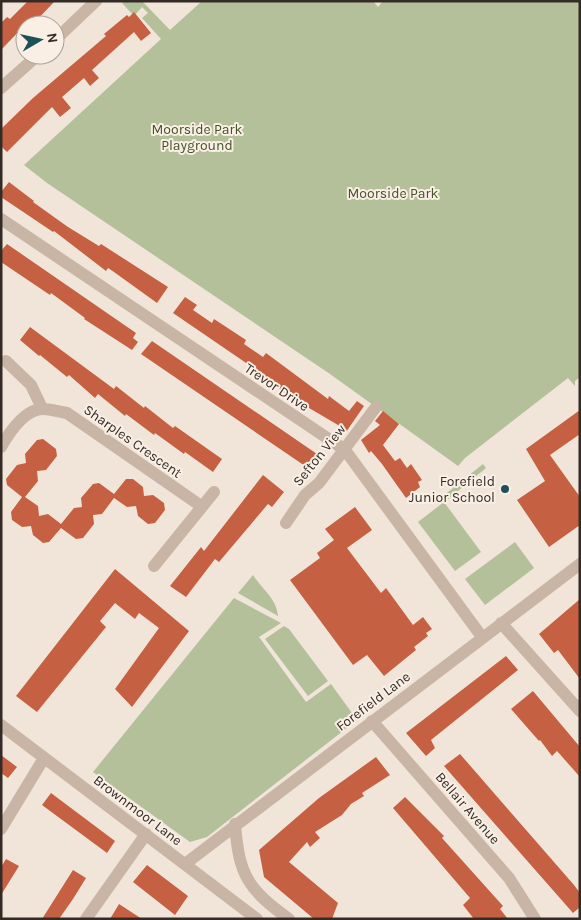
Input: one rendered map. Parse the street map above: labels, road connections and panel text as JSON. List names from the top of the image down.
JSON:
{
  "streets": {
    "street": [
      "Trevor Drive",
      "Sharples Crescent",
      "Sefton View",
      "Forefield Lane",
      "Bellair Avenue",
      "Brownmoor Lane"
    ]
  },
  "crossings": [
    ["Trevor Drive", "Sefton View"],
    ["Trevor Drive", "Forefield Lane"],
    ["Forefield Lane", "Bellair Avenue"],
    ["Forefield Lane", "Brownmoor Lane"]
  ],
  "parks": ["Moorside Park Playground", "Moorside Park"],
  "places": ["Forefield Junior School"],
  "north": "right"
}
